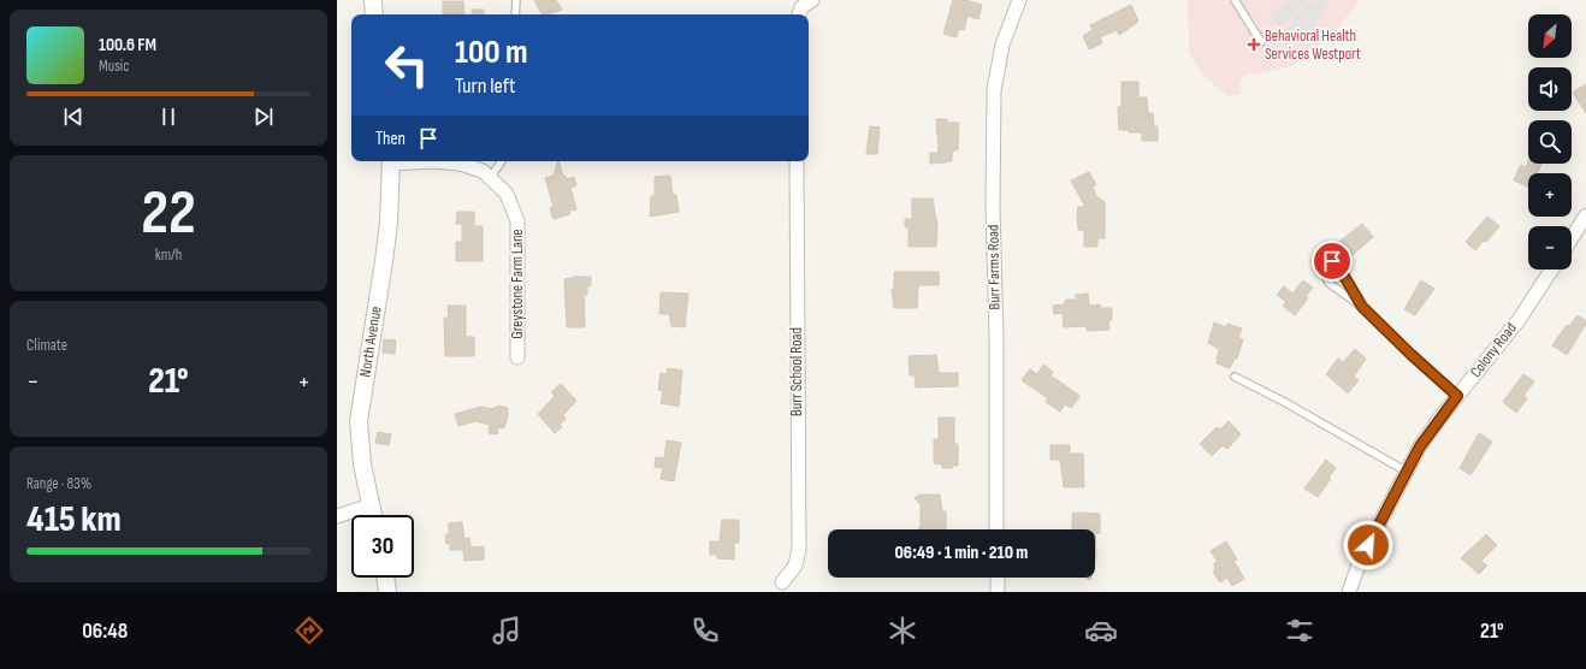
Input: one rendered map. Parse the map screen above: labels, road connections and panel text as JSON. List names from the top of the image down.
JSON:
{
  "streets": {
    "street": [
      "Burr Farms Road",
      "Greystone Farm Lane",
      "North Avenue",
      "Colony Road",
      "Burr School Road"
    ]
  },
  "places": {
    "health": ["Behavioral Health Services Westport"]
  },
  "north": "bottom left",
  "page": {
    "map_buttons": ["+", "−"],
    "turn": ["100 m", "Turn left"],
    "song": ["100.6 FM", "Music"],
    "then": "Then",
    "tile": [
      ["22", "km/h"],
      "Climate",
      ["Range · 83%", "415 km"]
    ],
    "heat": ["−", "21°", "+"],
    "limit": "30",
    "trip": "06:49 · 1 min · 210 m",
    "tabs": ["06:48", "21°"]
  }
}
